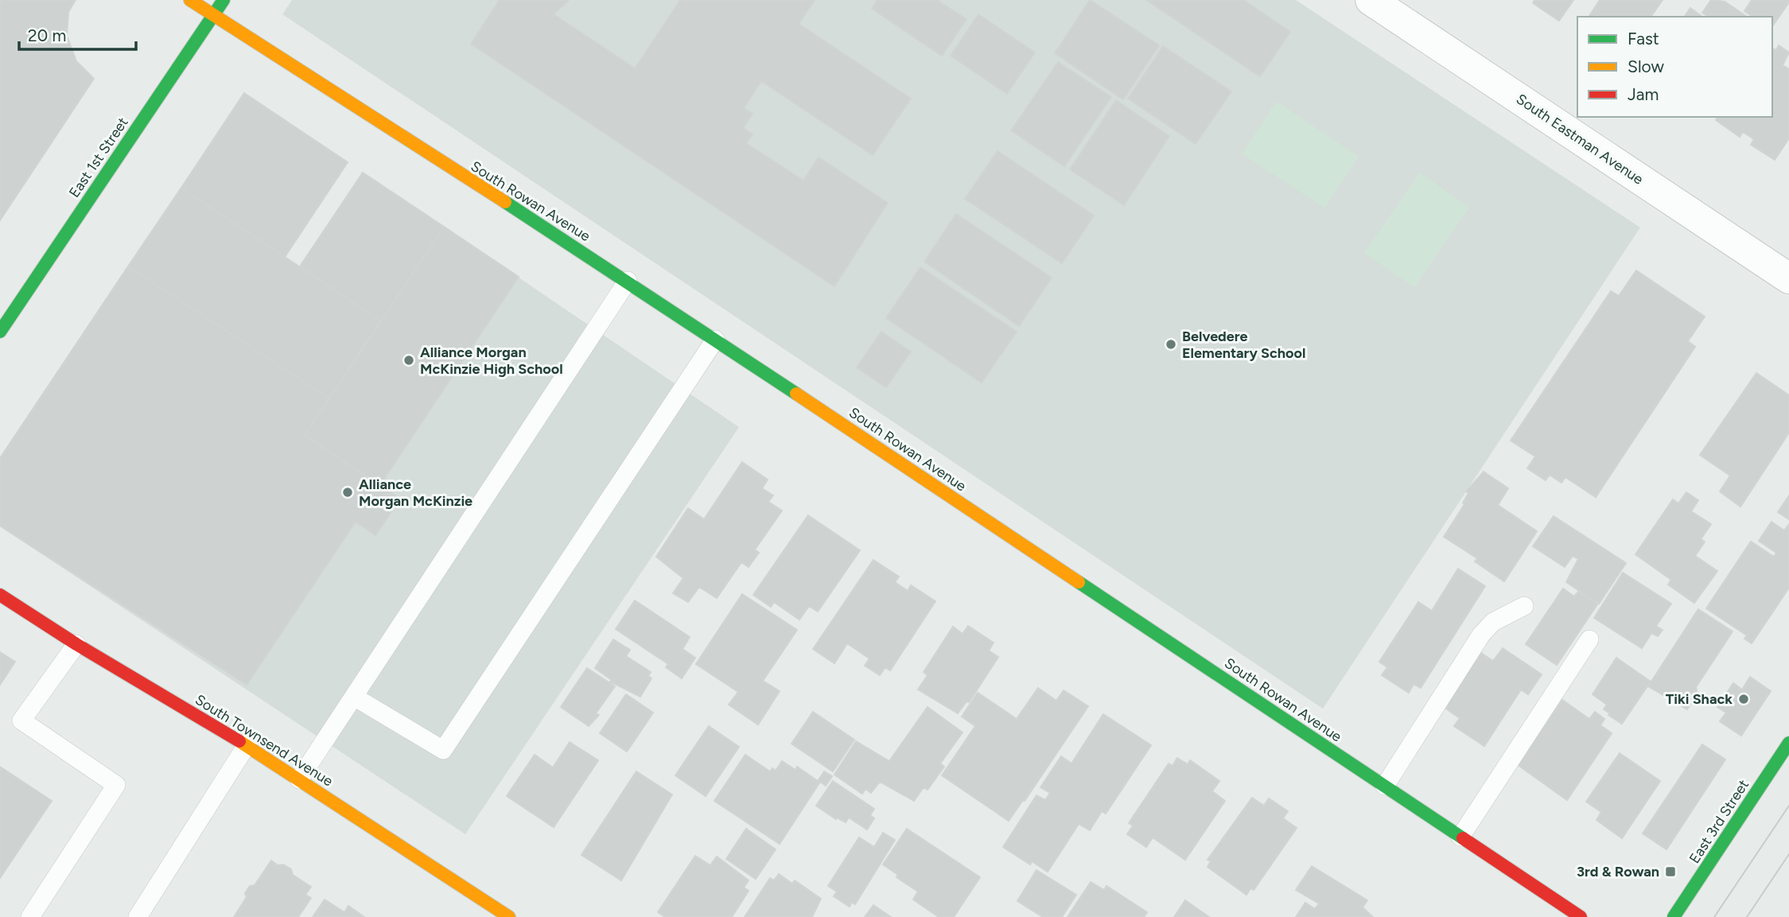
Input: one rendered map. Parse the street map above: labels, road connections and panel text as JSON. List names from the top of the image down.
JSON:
{
  "streets": {
    "street": [
      "South Eastman Avenue",
      "East 1st Street",
      "South Rowan Avenue",
      "South Townsend Avenue",
      "East 3rd Street"
    ]
  },
  "crossings": [
    ["East 1st Street", "South Rowan Avenue"]
  ],
  "places": {
    "other": [
      "Belvedere Elementary School",
      "Alliance Morgan McKinzie High School",
      "Alliance Morgan McKinzie",
      "Tiki Shack"
    ],
    "transit": ["3rd & Rowan"]
  },
  "legend": ["Fast", "Slow", "Jam"],
  "scale_bar": "20 m"
}
